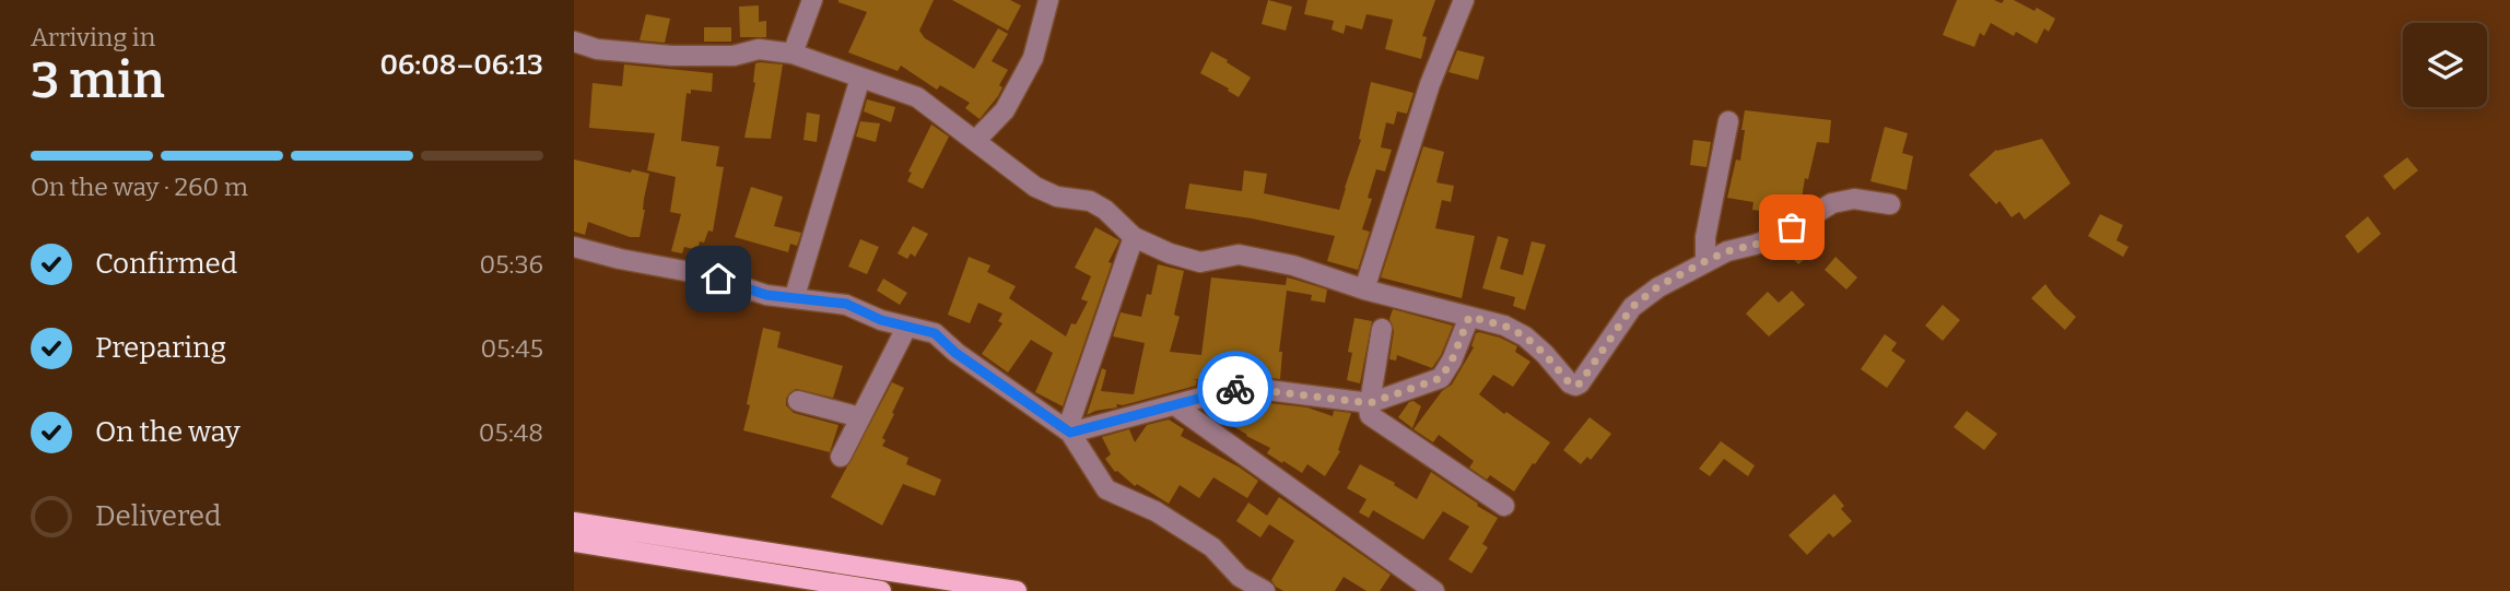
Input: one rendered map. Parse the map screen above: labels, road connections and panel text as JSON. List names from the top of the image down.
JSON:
{
  "page": {
    "heading": ["3 min", "Arriving in", "06:08–06:13"],
    "bar": "On the way · 260 m",
    "list": [
      ["Confirmed", "05:36"],
      ["Preparing", "05:45"],
      ["On the way", "05:48"],
      "Delivered"
    ]
  }
}
